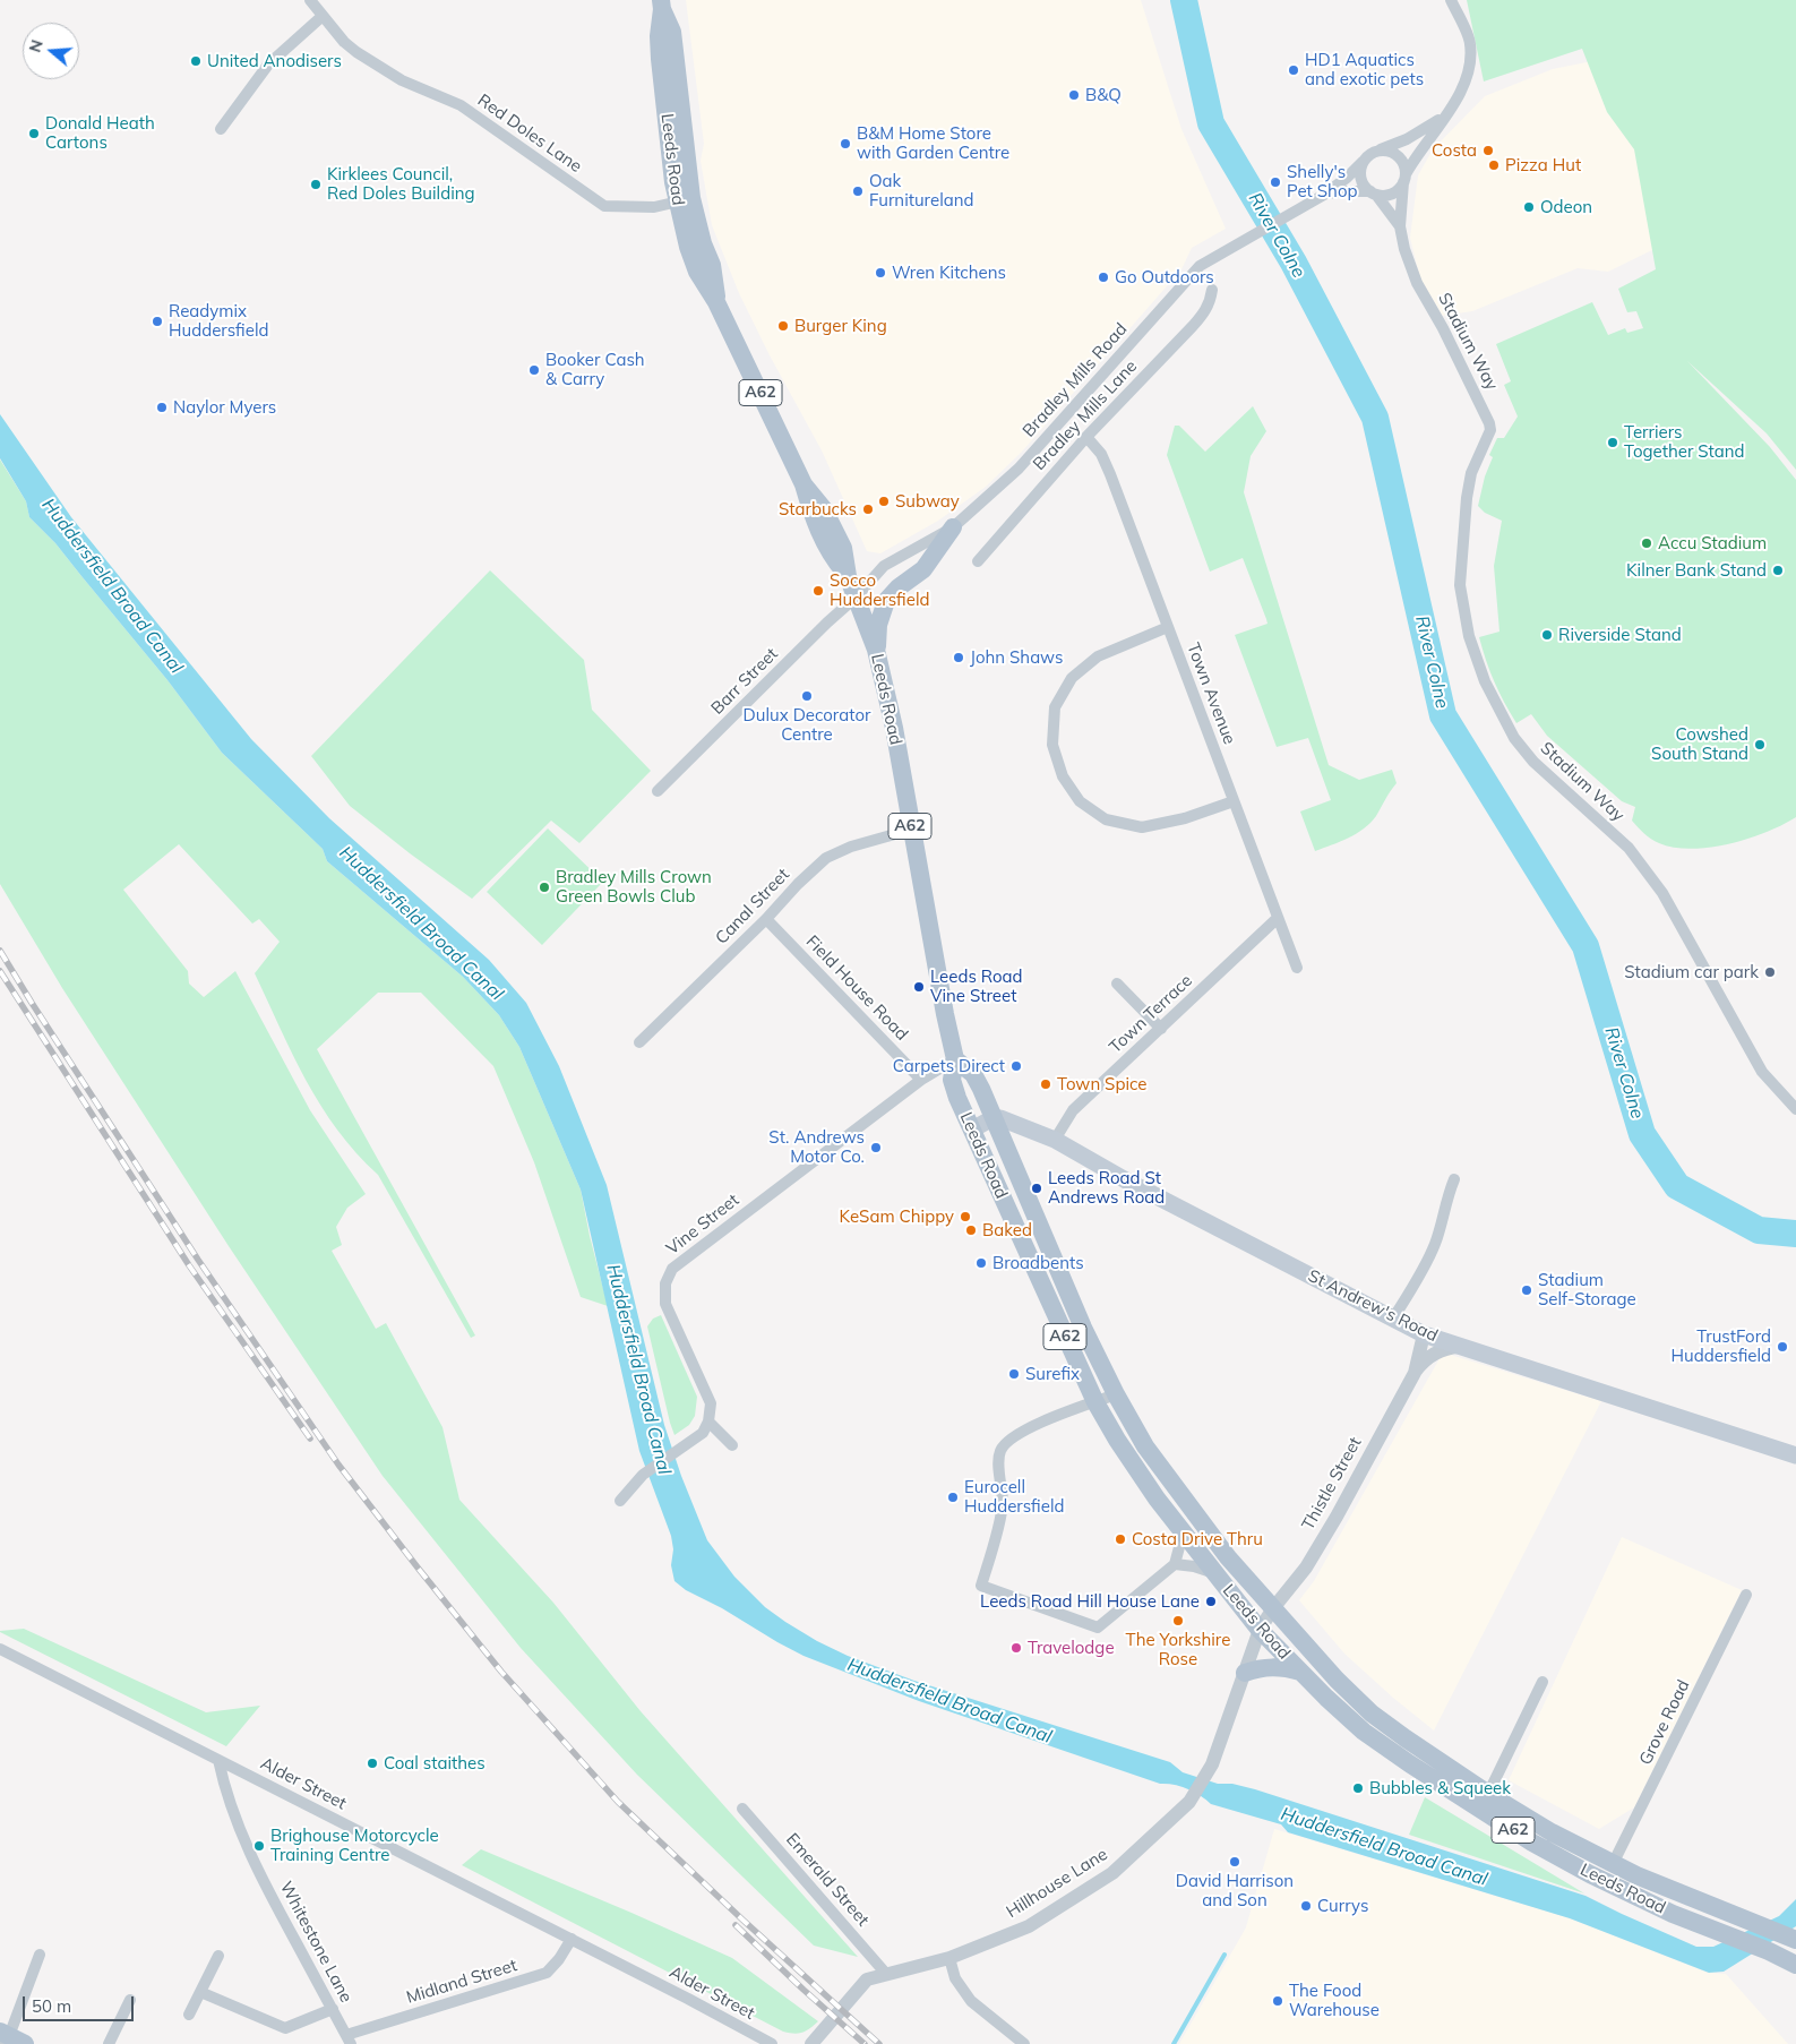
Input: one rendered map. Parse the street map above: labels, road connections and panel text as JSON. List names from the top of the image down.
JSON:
{
  "streets": {
    "main road": ["Leeds Road", "A62", "St Andrew's Road"],
    "street": [
      "Red Doles Lane",
      "Stadium Way",
      "Bradley Mills Road",
      "Bradley Mills Lane",
      "Barr Street",
      "Town Avenue",
      "Canal Street",
      "Field House Road",
      "Town Terrace",
      "Vine Street",
      "Thistle Street",
      "Grove Road",
      "Alder Street",
      "Emerald Street",
      "Hillhouse Lane",
      "Whitestone Lane",
      "Midland Street"
    ]
  },
  "crossings": [
    ["Red Doles Lane", "Leeds Road"],
    ["Leeds Road", "Bradley Mills Road"],
    ["Leeds Road", "Barr Street"],
    ["Leeds Road", "Canal Street"],
    ["Leeds Road", "Vine Street"],
    ["Leeds Road", "St Andrew's Road"],
    ["Leeds Road", "Thistle Street"],
    ["Leeds Road", "Grove Road"],
    ["Leeds Road", "Hillhouse Lane"],
    ["Stadium Way", "Bradley Mills Road"],
    ["Bradley Mills Road", "Barr Street"],
    ["Bradley Mills Lane", "Town Avenue"],
    ["Town Avenue", "Town Terrace"],
    ["Canal Street", "Field House Road"],
    ["Field House Road", "Vine Street"],
    ["Town Terrace", "St Andrew's Road"],
    ["St Andrew's Road", "Thistle Street"],
    ["Thistle Street", "Hillhouse Lane"],
    ["Alder Street", "Whitestone Lane"],
    ["Alder Street", "Midland Street"],
    ["Emerald Street", "Hillhouse Lane"],
    ["Whitestone Lane", "Midland Street"]
  ],
  "water": ["River Colne", "Huddersfield Broad Canal"],
  "places": [
    "United Anodisers",
    "HD1 Aquatics and exotic pets",
    "B&Q",
    "Donald Heath Cartons",
    "B&M Home Store with Garden Centre",
    "Costa",
    "Pizza Hut",
    "Shelly's Pet Shop",
    "Kirklees Council, Red Doles Building",
    "Oak Furnitureland",
    "Odeon",
    "Wren Kitchens",
    "Go Outdoors",
    "Readymix Huddersfield",
    "Burger King",
    "Booker Cash & Carry",
    "Naylor Myers",
    "Terriers Together Stand",
    "Subway",
    "Starbucks",
    "Accu Stadium",
    "Kilner Bank Stand",
    "Socco Huddersfield",
    "Riverside Stand",
    "John Shaws",
    "Dulux Decorator Centre",
    "Cowshed South Stand",
    "Bradley Mills Crown Green Bowls Club",
    "Stadium car park",
    "Leeds Road Vine Street",
    "Carpets Direct",
    "Town Spice",
    "St. Andrews Motor Co.",
    "Leeds Road St Andrews Road",
    "KeSam Chippy",
    "Baked",
    "Broadbents",
    "Stadium Self-Storage",
    "TrustFord Huddersfield",
    "Surefix",
    "Eurocell Huddersfield",
    "Costa Drive Thru",
    "Leeds Road Hill House Lane",
    "The Yorkshire Rose",
    "Travelodge",
    "Coal staithes",
    "Bubbles & Squeek",
    "Brighouse Motorcycle Training Centre",
    "David Harrison and Son",
    "Currys",
    "The Food Warehouse"
  ],
  "scale_bar": "50 m",
  "north": "left"
}
